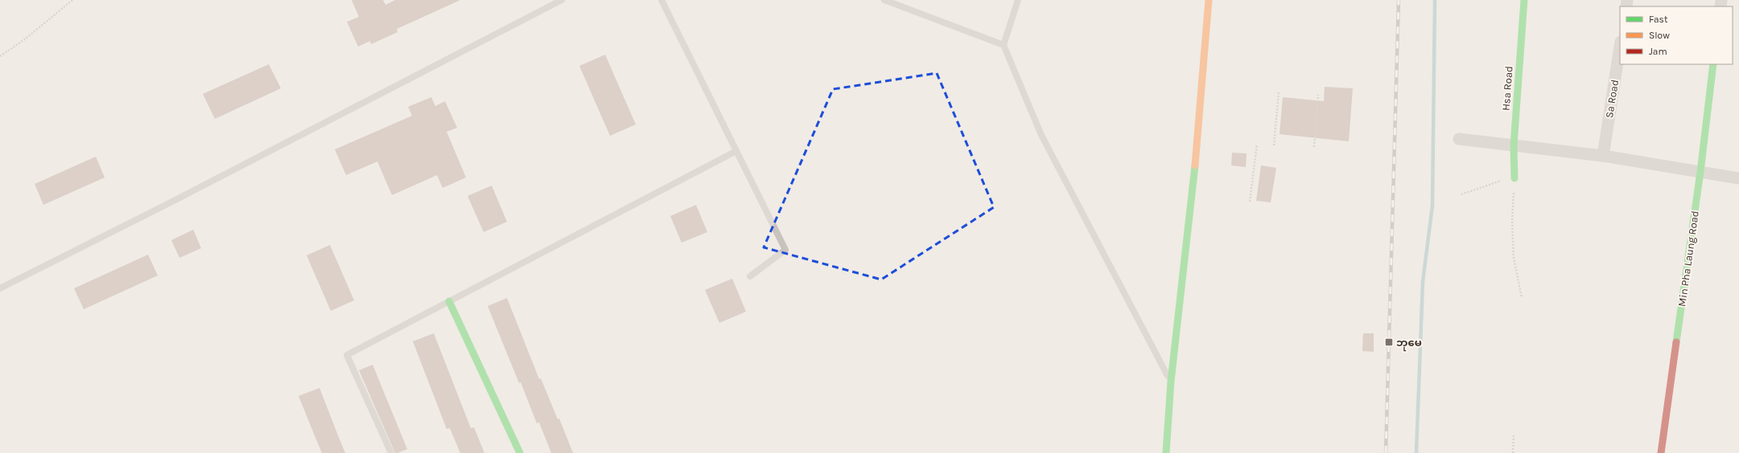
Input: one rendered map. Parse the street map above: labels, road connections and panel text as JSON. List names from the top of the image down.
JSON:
{
  "streets": {
    "street": ["Hsa Road", "Sa Road", "Min Pha Laung Road"]
  },
  "places": {
    "transit": ["ဘုမေ"]
  },
  "legend": ["Fast", "Slow", "Jam"]
}
